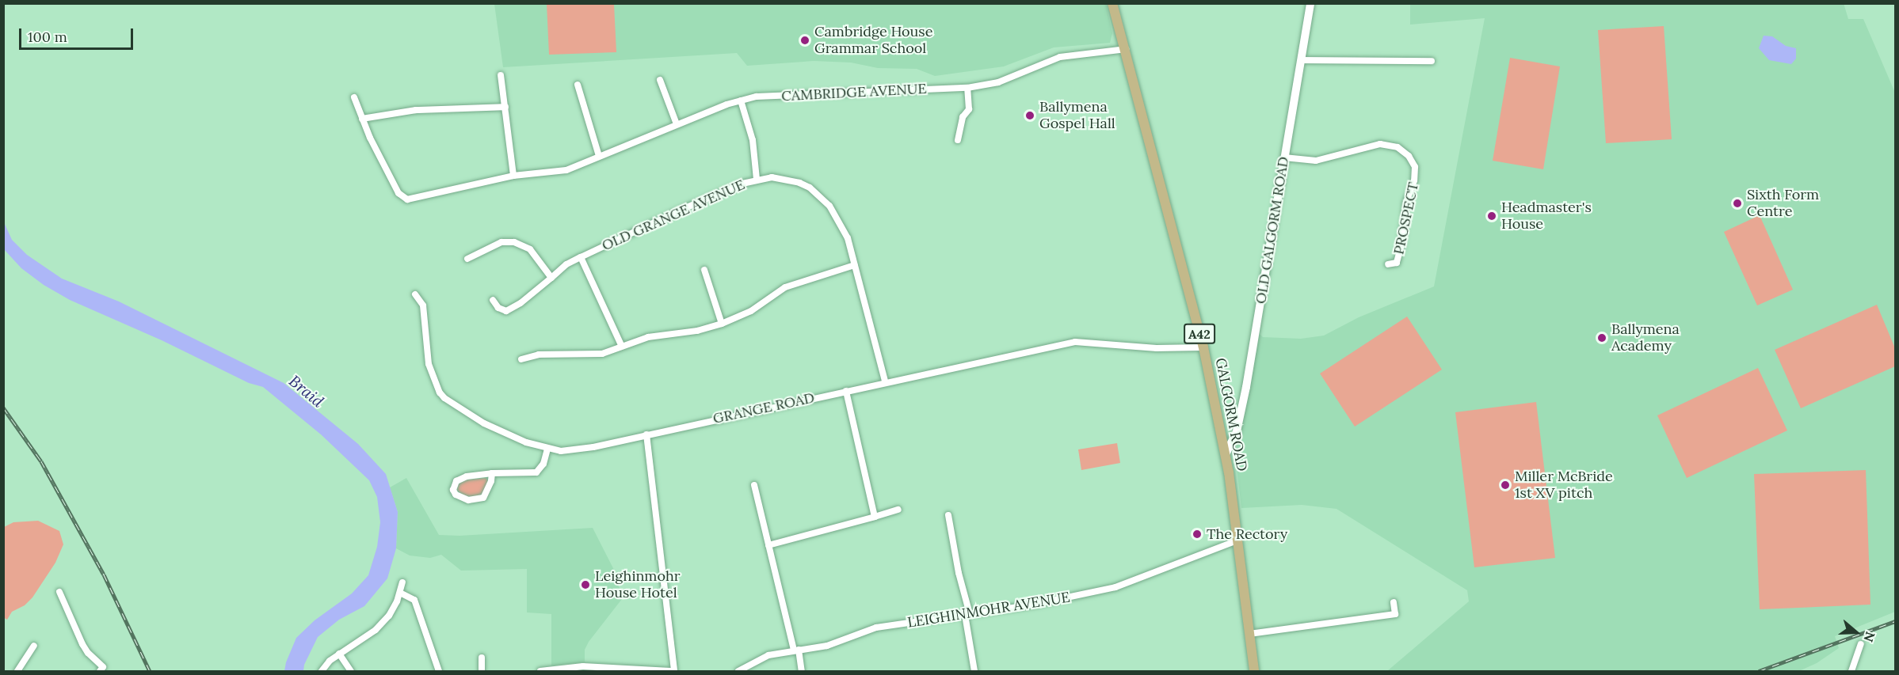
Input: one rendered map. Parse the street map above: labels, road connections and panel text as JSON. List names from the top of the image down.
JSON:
{
  "streets": {
    "main road": ["A42", "GALGORM ROAD"],
    "street": [
      "CAMBRIDGE AVENUE",
      "OLD GRANGE AVENUE",
      "PROSPECT",
      "OLD GALGORM ROAD",
      "GRANGE ROAD",
      "LEIGHINMOHR AVENUE"
    ]
  },
  "crossings": [
    ["CAMBRIDGE AVENUE", "GALGORM ROAD"],
    ["OLD GRANGE AVENUE", "GRANGE ROAD"],
    ["PROSPECT", "OLD GALGORM ROAD"],
    ["OLD GALGORM ROAD", "GALGORM ROAD"],
    ["GRANGE ROAD", "GALGORM ROAD"],
    ["GALGORM ROAD", "LEIGHINMOHR AVENUE"]
  ],
  "water": ["Braid"],
  "places": [
    "Cambridge House Grammar School",
    "Ballymena Gospel Hall",
    "Sixth Form Centre",
    "Headmaster's House",
    "Ballymena Academy",
    "Miller McBride 1st XV pitch",
    "The Rectory",
    "Leighinmohr House Hotel"
  ],
  "scale_bar": "100 m",
  "north": "right"
}
